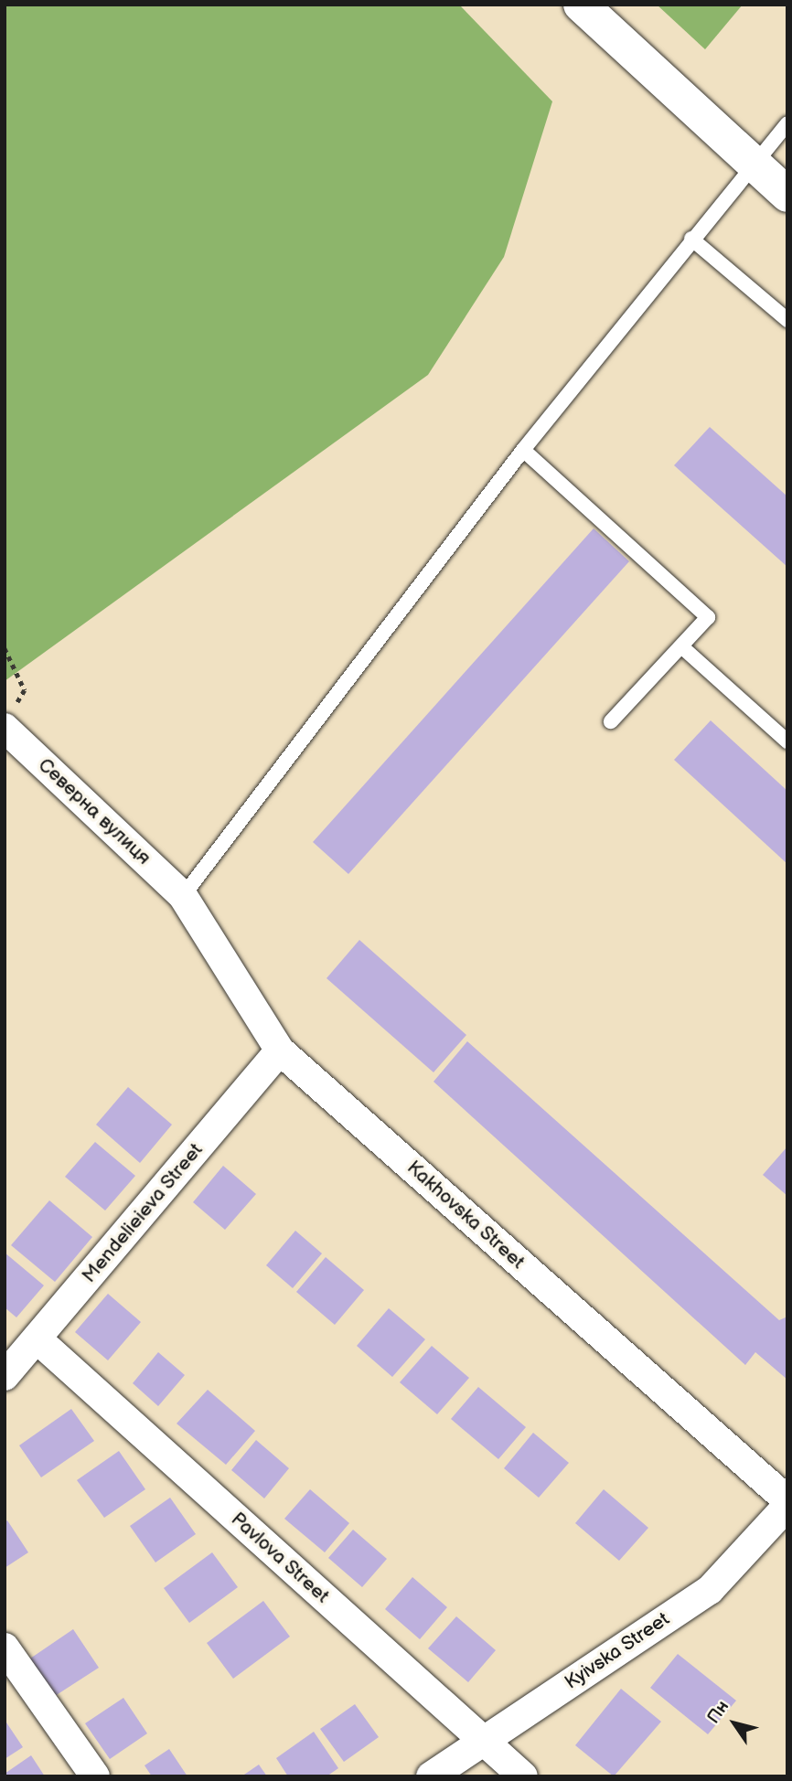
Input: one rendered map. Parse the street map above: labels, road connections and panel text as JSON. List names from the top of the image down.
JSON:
{
  "streets": {
    "street": [
      "Северна вулиця",
      "Mendelieieva Street",
      "Kakhovska Street",
      "Pavlova Street",
      "Kyivska Street"
    ]
  },
  "crossings": [
    ["Северна вулиця", "Kakhovska Street"],
    ["Mendelieieva Street", "Kakhovska Street"],
    ["Mendelieieva Street", "Pavlova Street"],
    ["Pavlova Street", "Kyivska Street"]
  ],
  "north": "top left"
}
